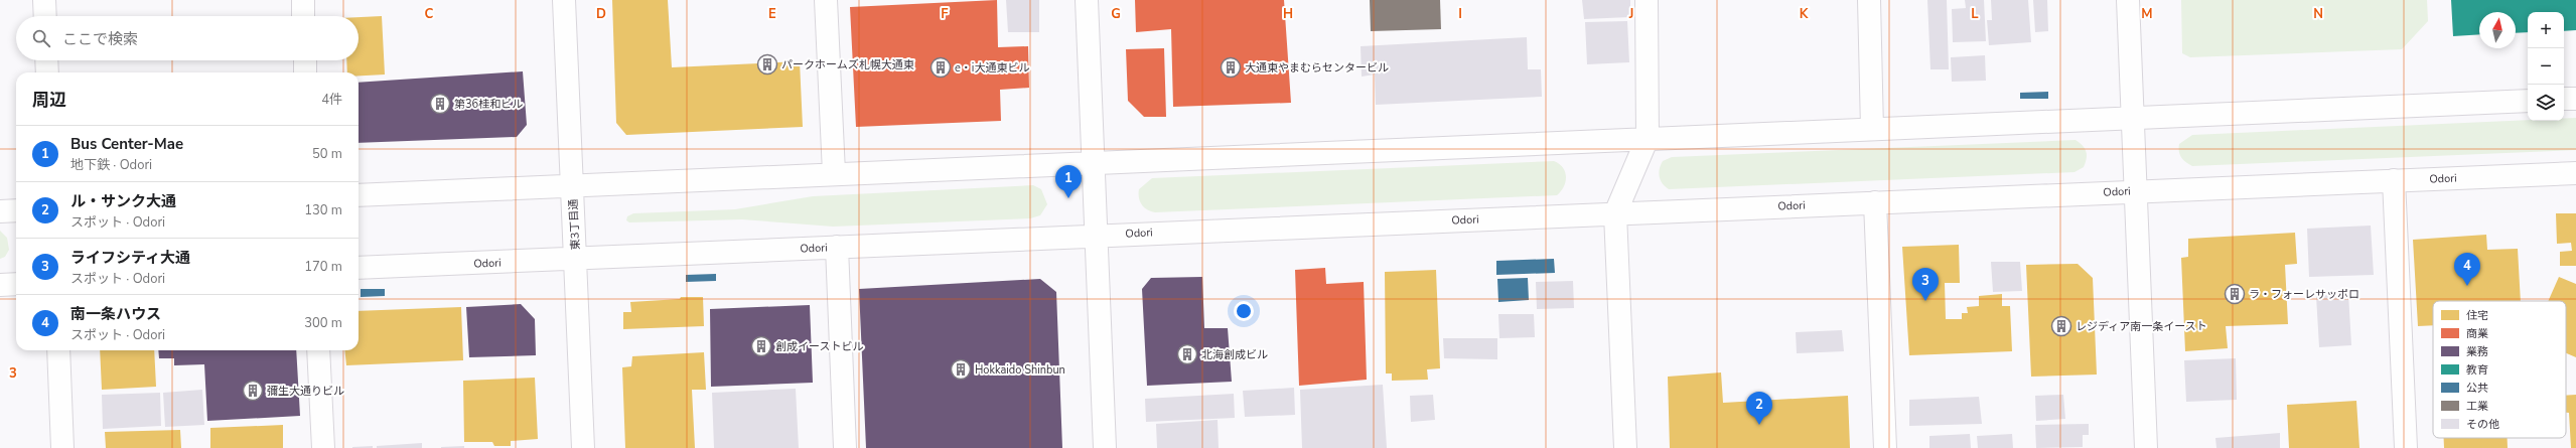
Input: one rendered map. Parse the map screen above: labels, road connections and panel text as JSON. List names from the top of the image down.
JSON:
{
  "streets": {
    "street": ["Odori", "東3丁目通"]
  },
  "crossings": [
    ["Odori", "東3丁目通"]
  ],
  "places": {
    "building": [
      "パークホームズ札幌大通東",
      "e・i大通東ビル",
      "大通東やまむらセンタービル",
      "第36桂和ビル",
      "ラ・フォーレサッポロ",
      "レジディア南一条イースト",
      "創成イーストビル",
      "北海創成ビル",
      "Hokkaido Shinbun",
      "彌生大通りビル"
    ]
  },
  "legend": [
    "住宅",
    "商業",
    "業務",
    "教育",
    "公共",
    "工業",
    "その他"
  ],
  "north": "top",
  "page": {
    "map_buttons": ["+", "−"],
    "search": "ここで検索",
    "heading": ["周辺", "4件"],
    "list": [
      {
        "mark": "1",
        "name": "Bus Center-Mae",
        "note": "地下鉄 · Odori",
        "value": "50 m"
      },
      {
        "mark": "2",
        "name": "ル・サンク大通",
        "note": "スポット · Odori",
        "value": "130 m"
      },
      {
        "mark": "3",
        "name": "ライフシティ大通",
        "note": "スポット · Odori",
        "value": "170 m"
      },
      {
        "mark": "4",
        "name": "南一条ハウス",
        "note": "スポット · Odori",
        "value": "300 m"
      }
    ],
    "pins": [
      "1",
      "4",
      "3",
      "2"
    ]
  },
  "grid": {
    "columns": [
      "C",
      "D",
      "E",
      "F",
      "G",
      "H",
      "I",
      "J",
      "K",
      "L",
      "M",
      "N"
    ],
    "rows": ["3"]
  }
}
